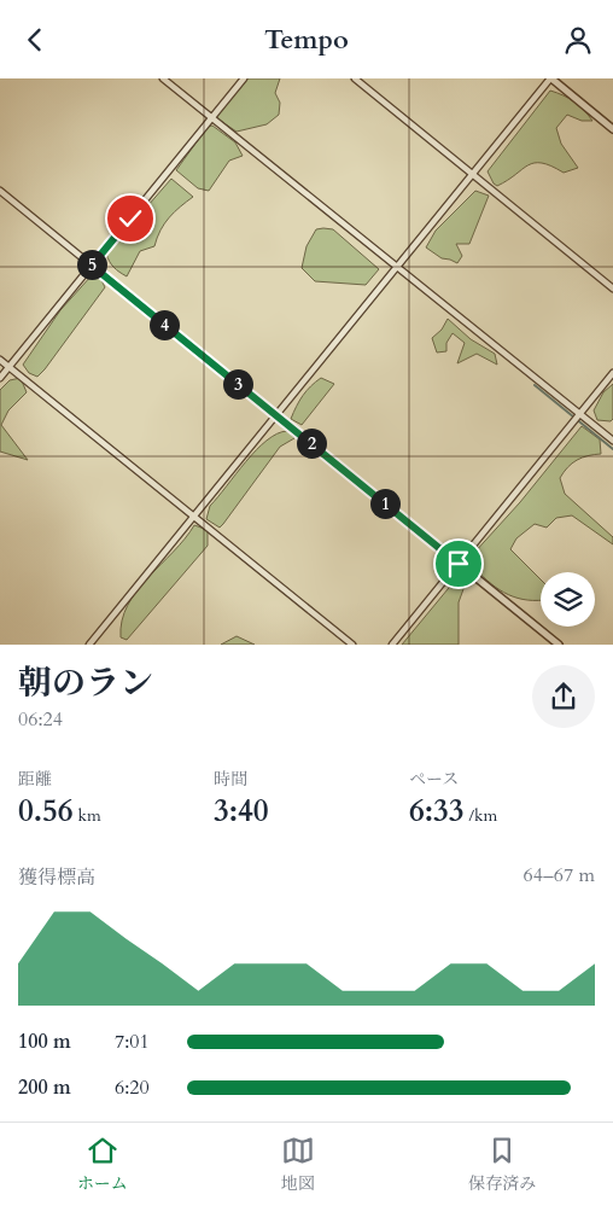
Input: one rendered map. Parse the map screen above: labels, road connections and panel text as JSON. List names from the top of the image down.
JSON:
{
  "page": {
    "header": "Tempo",
    "pins": [
      "5",
      "4",
      "3",
      "2",
      "1"
    ],
    "heading": ["朝のラン", "06:24"],
    "stats": [
      ["距離", "0.56 km"],
      ["時間", "3:40"],
      ["ペース", "6:33 /km"]
    ],
    "chart": ["獲得標高", "64–67 m"],
    "list": [
      {
        "name": "100 m",
        "note": "7:01"
      },
      {
        "name": "200 m",
        "note": "6:20"
      }
    ],
    "tabs": ["ホーム", "地図", "保存済み"]
  }
}
